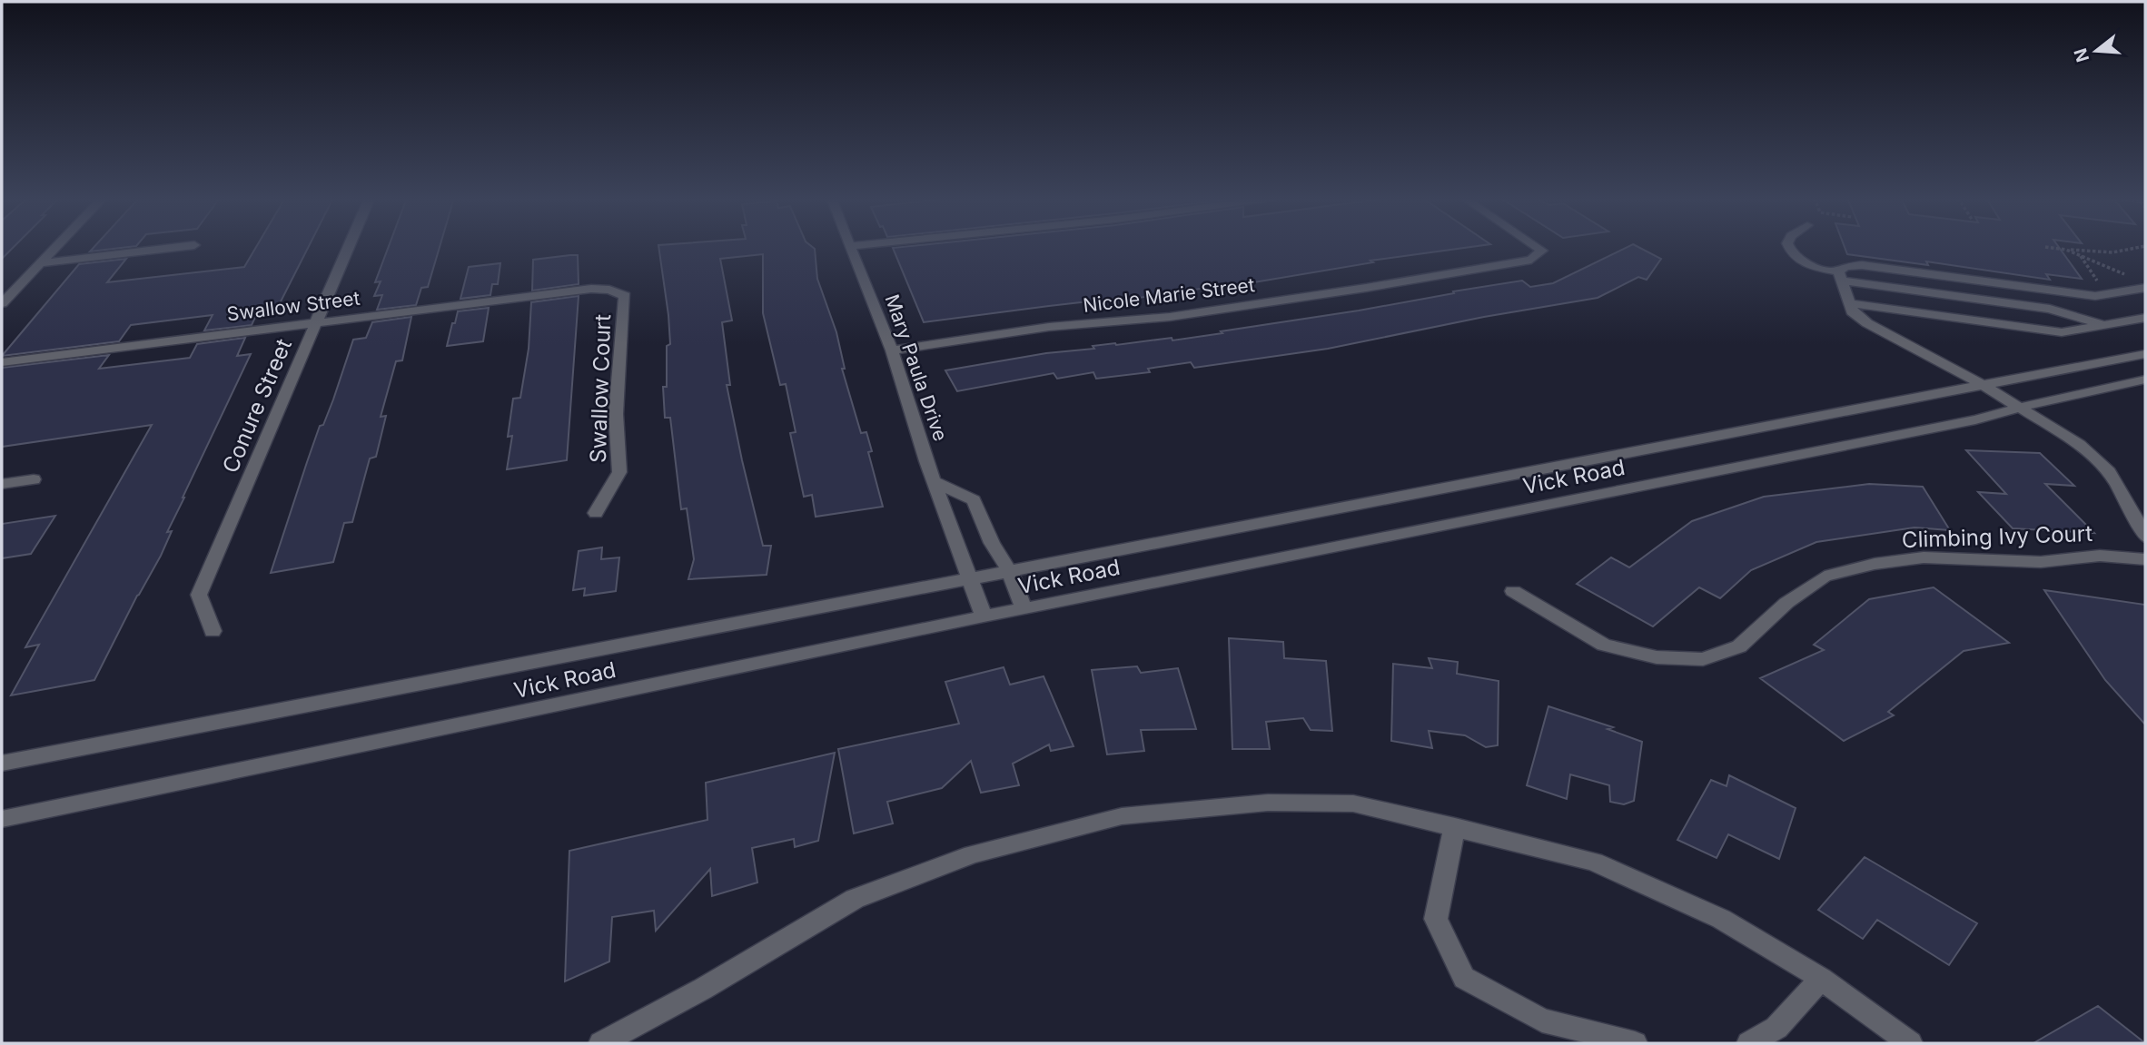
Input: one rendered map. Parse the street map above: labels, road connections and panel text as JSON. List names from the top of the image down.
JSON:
{
  "streets": {
    "street": [
      "Nicole Marie Street",
      "Swallow Street",
      "Mary Paula Drive",
      "Swallow Court",
      "Conure Street",
      "Vick Road",
      "Climbing Ivy Court"
    ]
  },
  "crossings": [
    ["Nicole Marie Street", "Mary Paula Drive"],
    ["Swallow Street", "Swallow Court"],
    ["Swallow Street", "Conure Street"],
    ["Mary Paula Drive", "Vick Road"]
  ],
  "north": "left"
}
